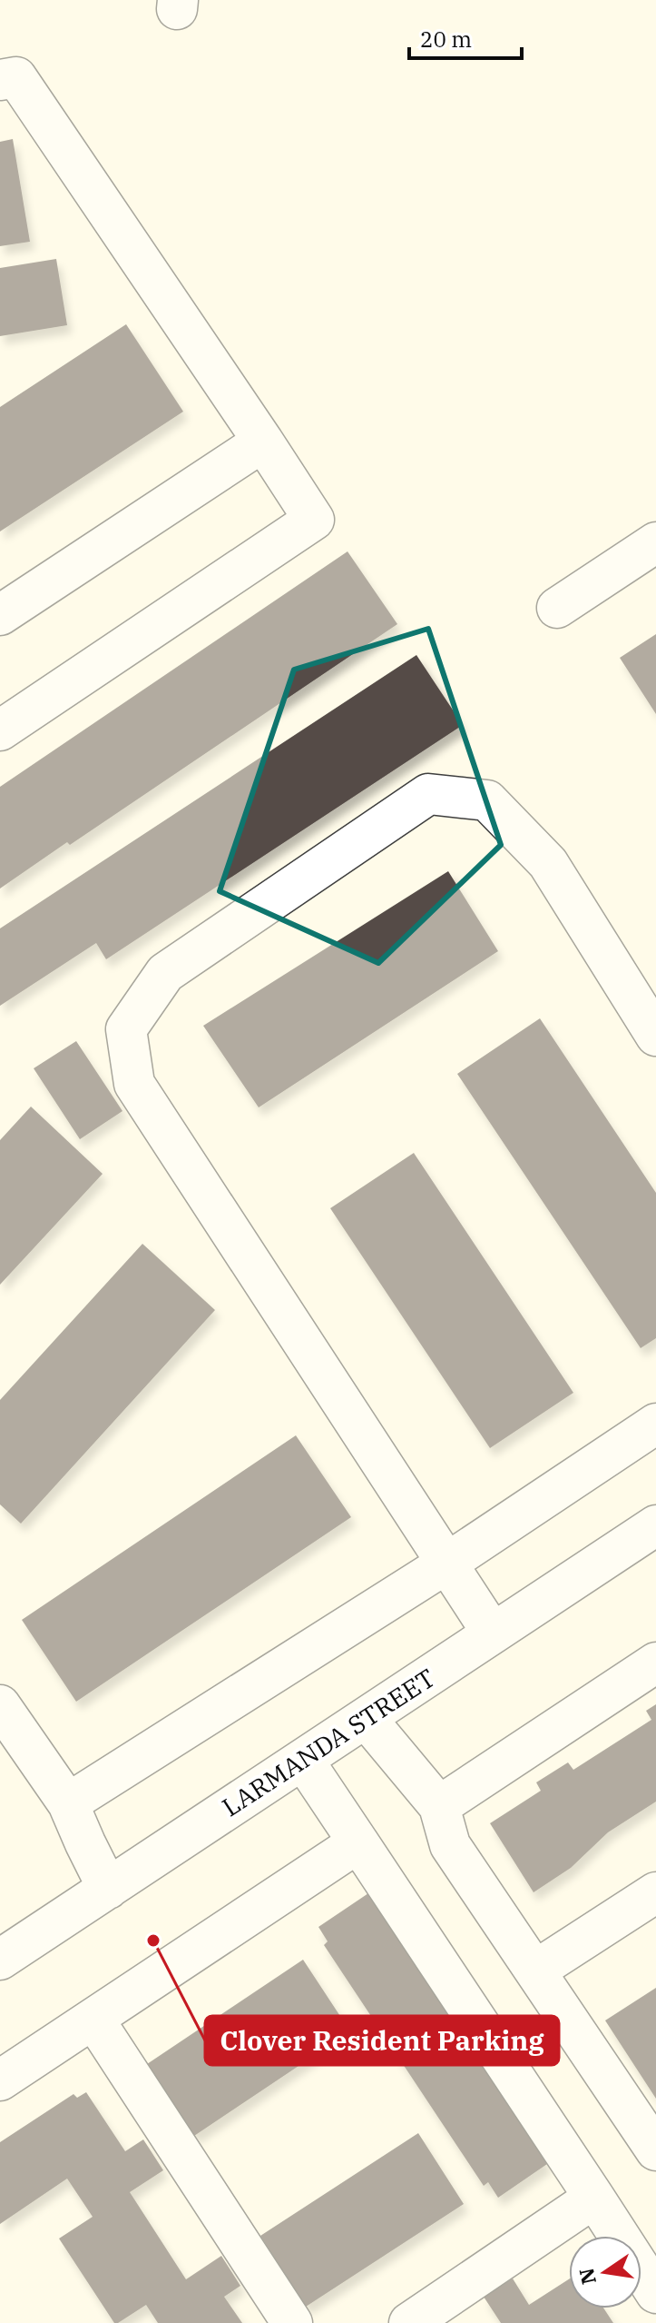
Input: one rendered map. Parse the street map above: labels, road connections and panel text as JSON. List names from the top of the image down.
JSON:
{
  "streets": {
    "street": ["LARMANDA STREET"]
  },
  "places": ["Clover Resident Parking"],
  "scale_bar": "20 m",
  "north": "left"
}
